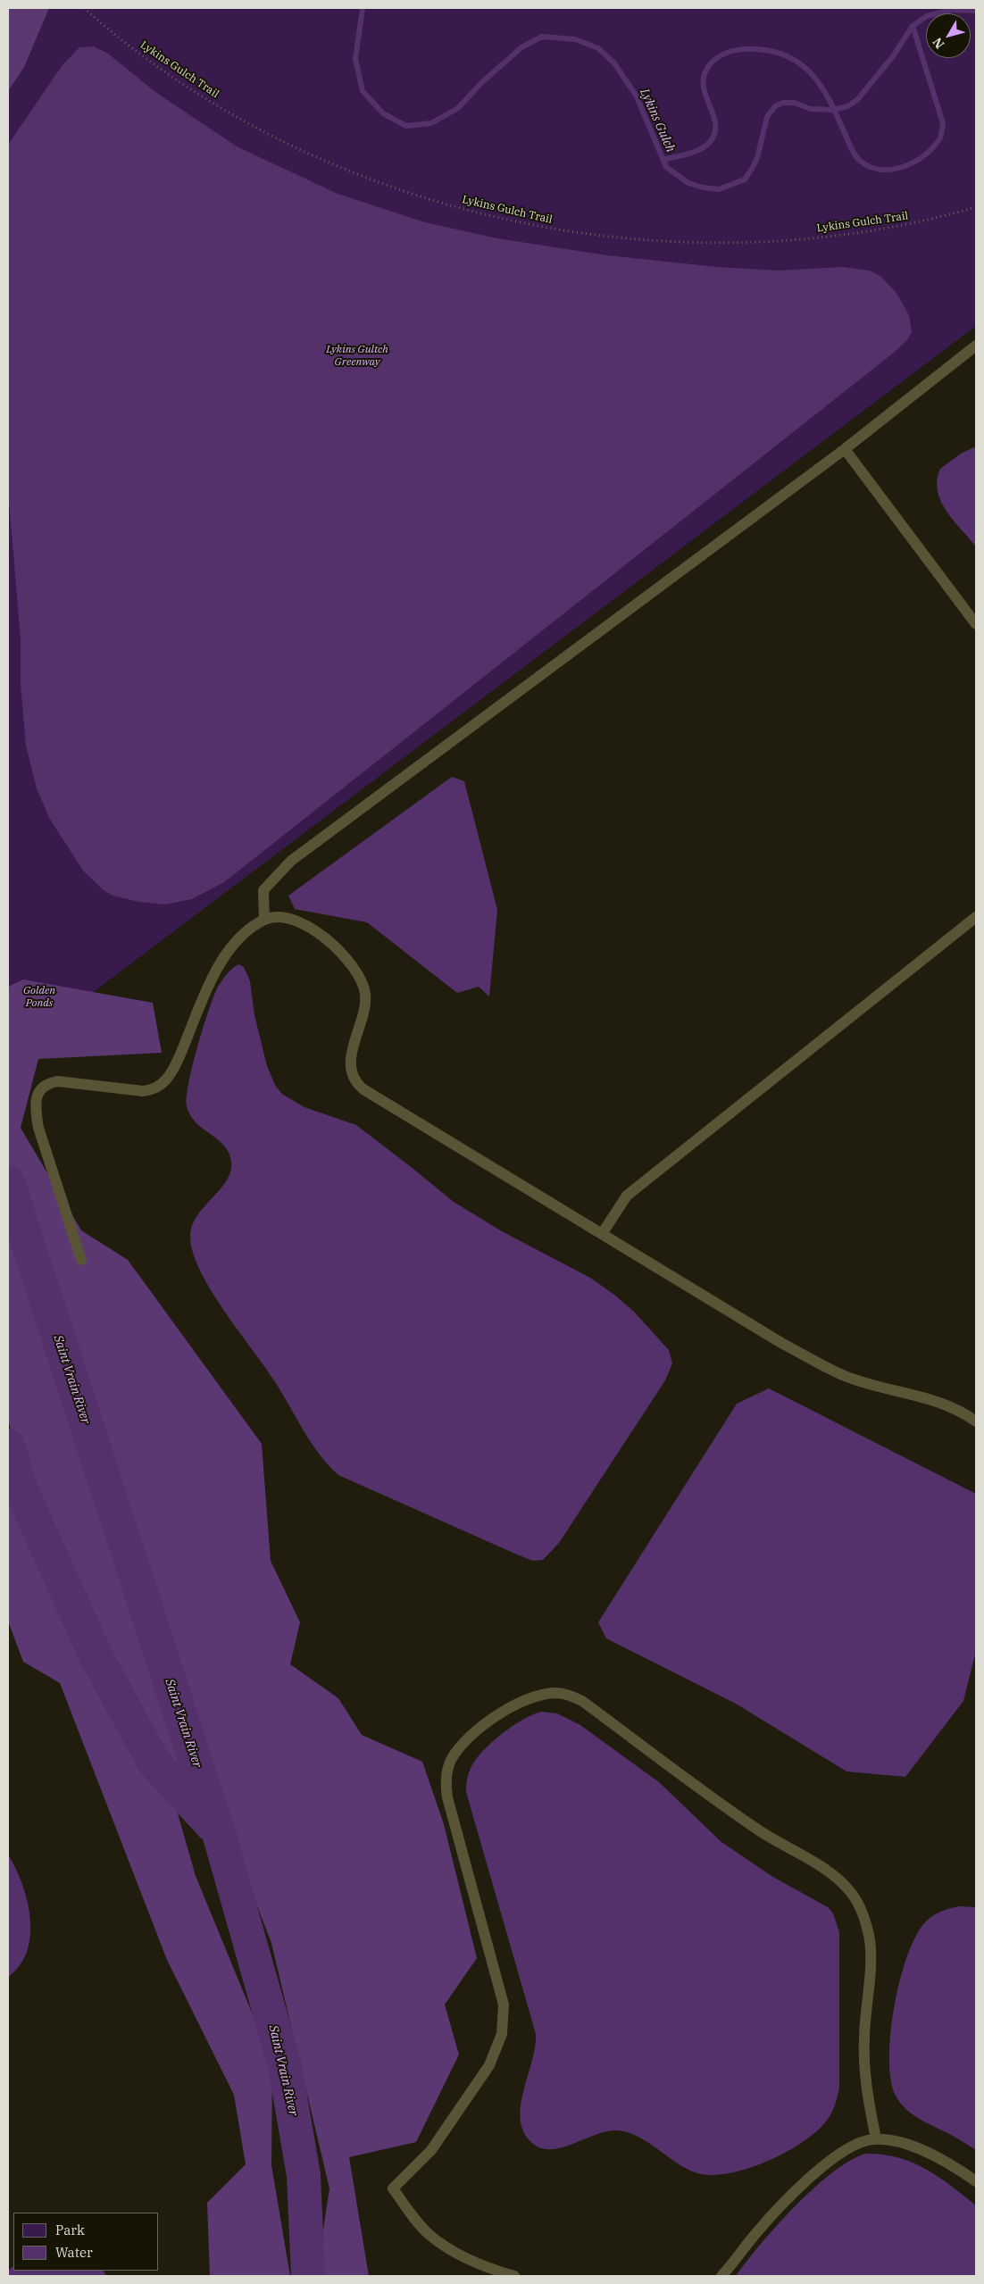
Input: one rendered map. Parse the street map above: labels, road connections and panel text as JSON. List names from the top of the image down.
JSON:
{
  "streets": {
    "path": ["Lykins Gulch Trail"]
  },
  "water": ["Lykins Gulch", "Saint Vrain River"],
  "parks": ["Lykins Gultch Greenway", "Golden Ponds"],
  "legend": ["Park", "Water"],
  "north": "bottom left"
}
